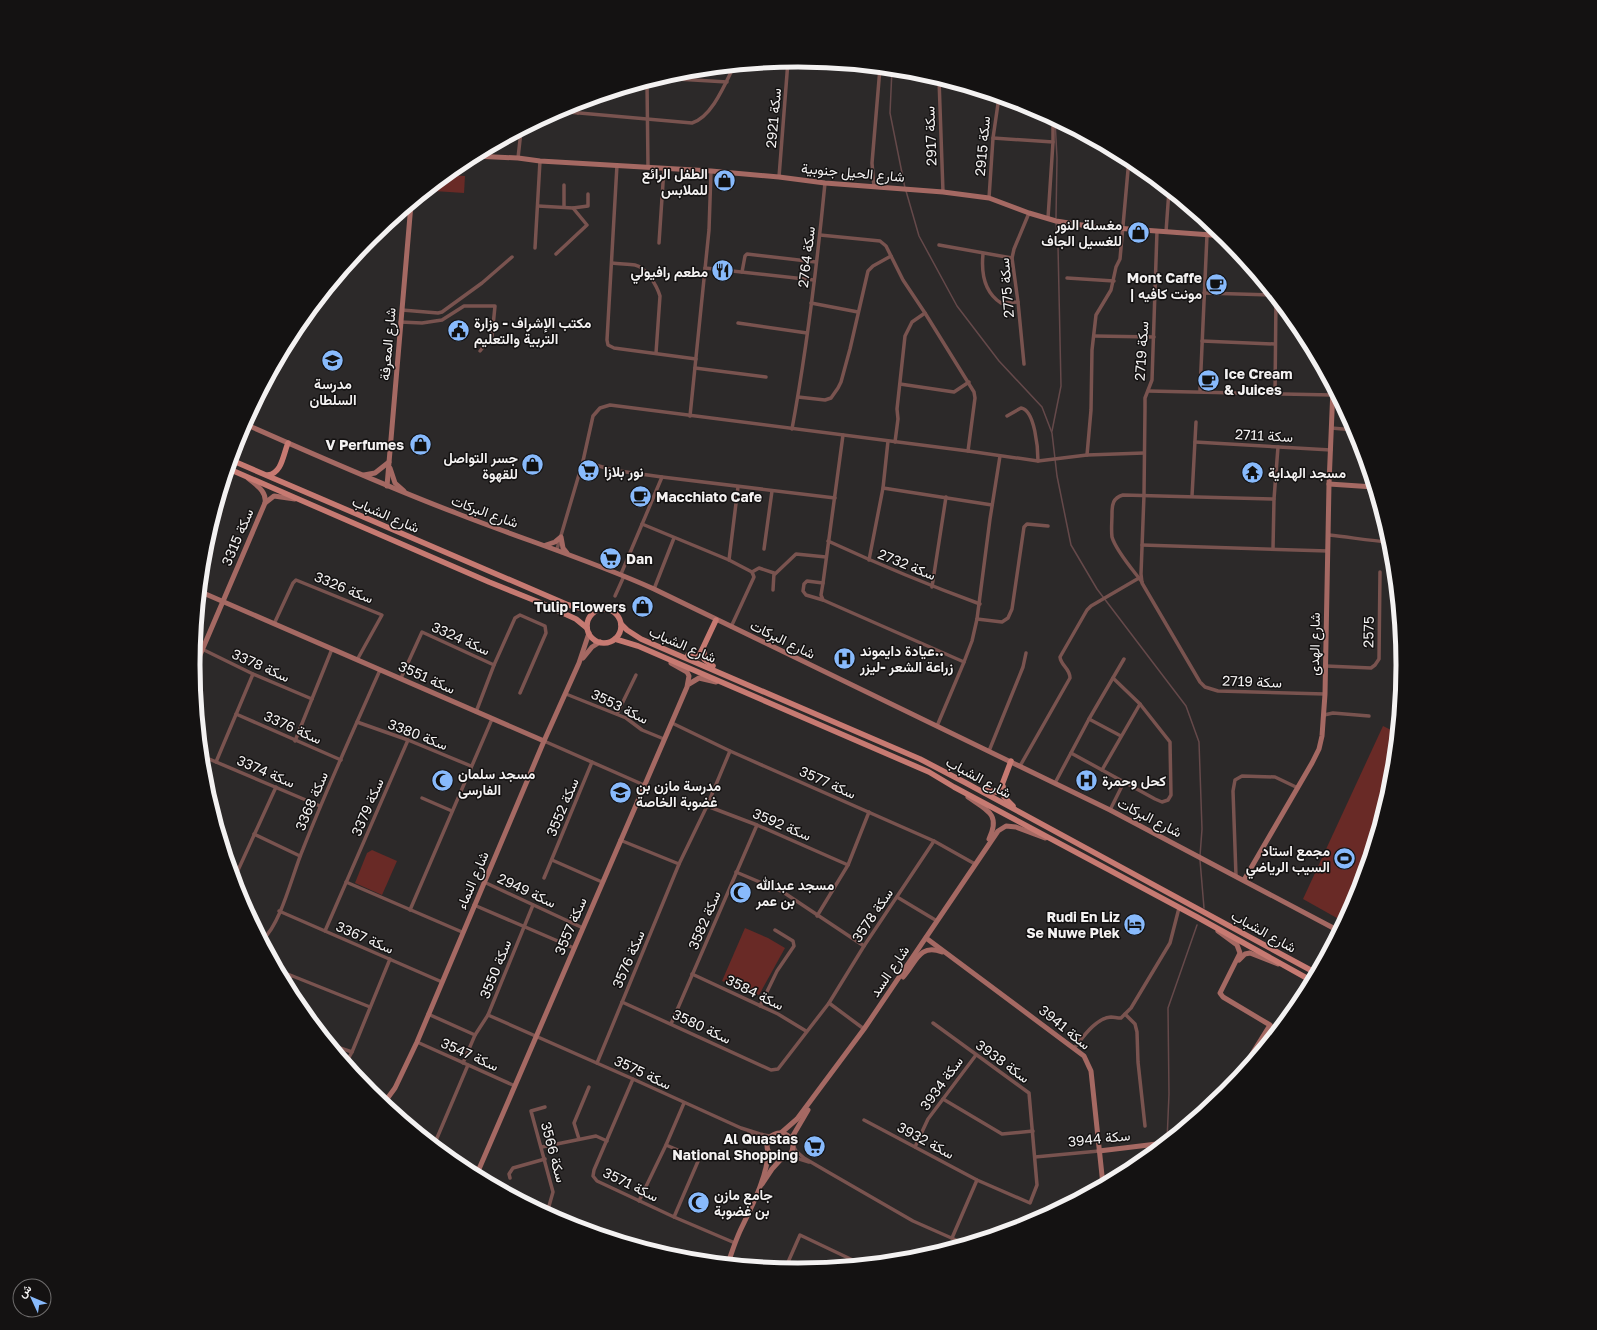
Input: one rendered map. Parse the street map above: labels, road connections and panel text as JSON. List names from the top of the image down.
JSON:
{
  "streets": {
    "main road": ["شارع الشباب"],
    "street": [
      "سكة 2921",
      "سكة 2917",
      "سكة 2915",
      "شارع الحيل جنوبية",
      "سكة 2764",
      "سكة 2775",
      "شارع المعرفة",
      "سكة 2719",
      "سكة 2711",
      "شارع البركات",
      "سكة 3315",
      "سكة 2732",
      "سكة 3326",
      "2575",
      "سكة 3324",
      "شارع الهدى",
      "سكة 3378",
      "سكة 3551",
      "سكة 3553",
      "سكة 3376",
      "سكة 3380",
      "سكة 3374",
      "سكة 3577",
      "سكة 3368",
      "سكة 3379",
      "سكة 3552",
      "سكة 3592",
      "شارع النماء",
      "سكة 2949",
      "سكة 3578",
      "سكة 3582",
      "سكة 3557",
      "سكة 3367",
      "سكة 3576",
      "سكة 3550",
      "شارع السد",
      "سكة 3584",
      "سكة 3580",
      "سكة 3941",
      "سكة 3547",
      "سكة 3938",
      "سكة 3575",
      "سكة 3934",
      "سكة 3944",
      "سكة 3932",
      "سكة 3566",
      "سكة 3571"
    ]
  },
  "crossings": [
    ["سكة 2921", "شارع الحيل جنوبية"],
    ["سكة 2917", "شارع الحيل جنوبية"],
    ["سكة 2915", "شارع الحيل جنوبية"],
    ["شارع الحيل جنوبية", "سكة 2764"],
    ["شارع الحيل جنوبية", "سكة 2775"],
    ["شارع الحيل جنوبية", "سكة 2719"],
    ["شارع المعرفة", "شارع البركات"],
    ["سكة 2719", "شارع الهدى"],
    ["سكة 2711", "شارع الهدى"],
    ["شارع البركات", "شارع الهدى"],
    ["شارع الشباب", "شارع النماء"],
    ["سكة 3315", "سكة 3378"],
    ["سكة 3315", "سكة 3551"],
    ["سكة 3326", "سكة 3551"],
    ["2575", "شارع الهدى"],
    ["سكة 3324", "سكة 3551"],
    ["سكة 3551", "سكة 3368"],
    ["سكة 3551", "سكة 3552"],
    ["سكة 3551", "شارع النماء"],
    ["سكة 3551", "سكة 3557"],
    ["سكة 3553", "شارع النماء"],
    ["سكة 3553", "سكة 3557"],
    ["سكة 3376", "سكة 3368"],
    ["سكة 3380", "سكة 3368"],
    ["سكة 3380", "سكة 3379"],
    ["سكة 3374", "سكة 3368"],
    ["سكة 3577", "سكة 3578"],
    ["سكة 3577", "سكة 3557"],
    ["سكة 3577", "سكة 3576"],
    ["سكة 3577", "شارع السد"],
    ["سكة 3368", "سكة 3367"],
    ["سكة 3379", "سكة 3367"],
    ["سكة 3592", "سكة 3582"],
    ["سكة 3592", "سكة 3576"],
    ["شارع النماء", "سكة 2949"],
    ["شارع النماء", "سكة 3367"],
    ["شارع النماء", "سكة 3547"],
    ["سكة 2949", "سكة 3557"],
    ["سكة 2949", "سكة 3550"],
    ["سكة 3578", "سكة 3584"],
    ["سكة 3578", "سكة 3580"],
    ["سكة 3582", "سكة 3584"],
    ["سكة 3582", "سكة 3580"],
    ["سكة 3557", "سكة 3550"],
    ["سكة 3557", "سكة 3547"],
    ["سكة 3557", "سكة 3575"],
    ["سكة 3576", "سكة 3580"],
    ["سكة 3576", "سكة 3575"],
    ["سكة 3550", "سكة 3575"],
    ["شارع السد", "سكة 3941"],
    ["شارع السد", "سكة 3575"],
    ["سكة 3941", "سكة 3944"],
    ["سكة 3938", "سكة 3934"],
    ["سكة 3938", "سكة 3932"],
    ["سكة 3575", "سكة 3571"],
    ["سكة 3934", "سكة 3932"],
    ["سكة 3944", "سكة 3932"]
  ],
  "places": {
    "shop": [
      "الطفل الرائع للملابس",
      "مغسلة النور للغسيل الجاف",
      "V Perfumes",
      "جسر التواصل للقهوة",
      "Tulip Flowers"
    ],
    "restaurant": ["مطعم رافيولي"],
    "cafe": ["Mont Caffe | مونت كافيه", "Ice Cream & Juices", "Macchiato Cafe"],
    "public building": ["مكتب الإشراف - وزارة التربية والتعليم"],
    "school or university": ["مدرسة السلطان", "مدرسة مازن بن غضوبة الخاصة"],
    "supermarket": ["نور بلازا", "Dan", "Al Quastas National Shopping"],
    "temple": ["مسجد الهداية"],
    "hospital": ["عيادة دايموند.. زراعة الشعر -ليزر", "كحل وحمرة"],
    "mosque": ["مسجد سلمان الفارسى", "مسجد عبدالله بن عمر", "جامع مازن بن غضوبة"],
    "sports": ["مجمع استاد السيب الرياضي"],
    "hotel": ["Rudi En Liz Se Nuwe Plek"]
  },
  "north": "top left"
}
